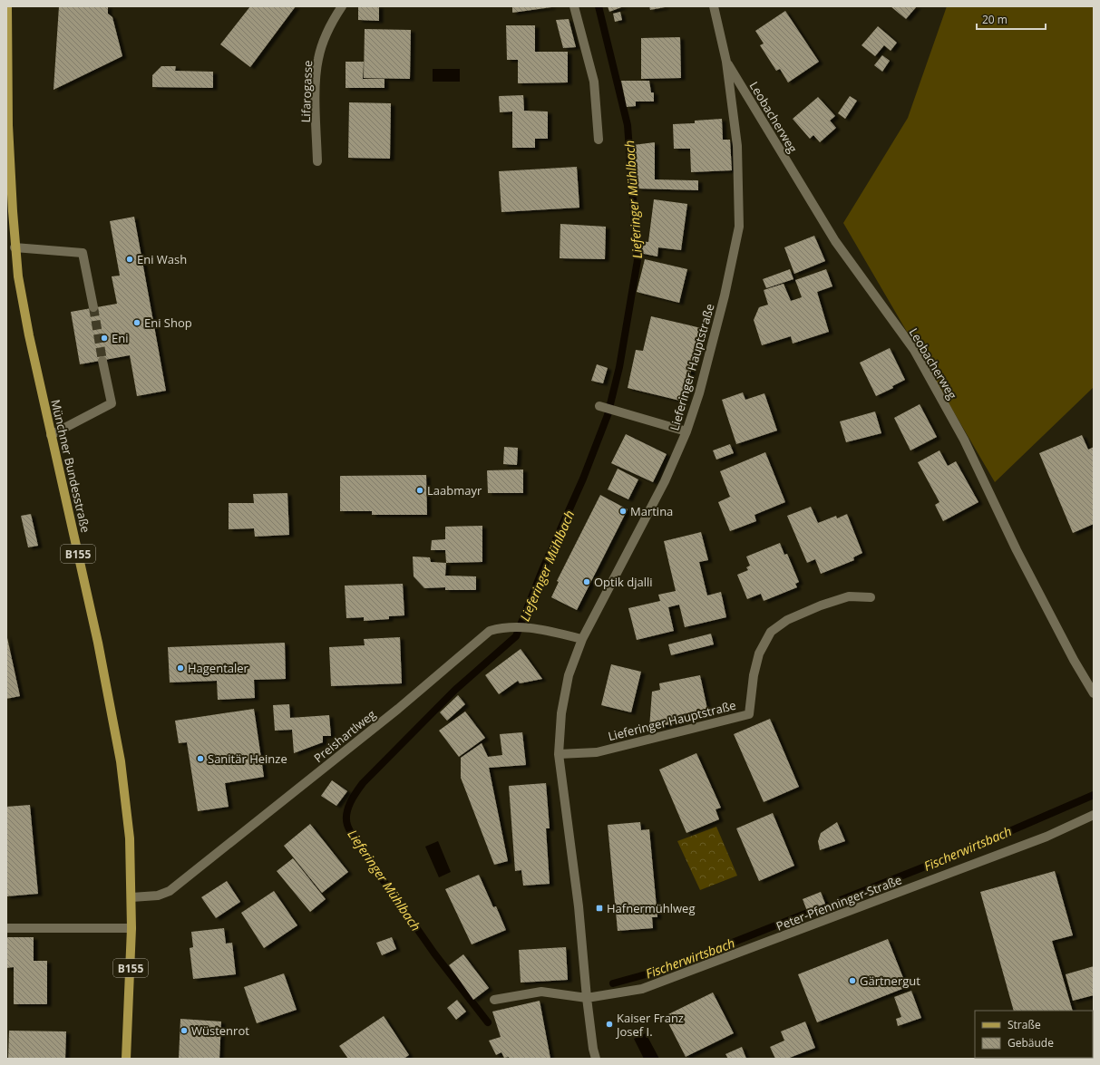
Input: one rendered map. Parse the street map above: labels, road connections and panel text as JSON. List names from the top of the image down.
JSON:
{
  "streets": {
    "main road": ["Münchner Bundesstraße", "B155"],
    "street": [
      "Lifarogasse",
      "Leobacherweg",
      "Lieferinger Hauptstraße",
      "Preishartlweg",
      "Peter-Pfenninger-Straße"
    ]
  },
  "crossings": [
    ["Leobacherweg", "Lieferinger Hauptstraße"],
    ["Lieferinger Hauptstraße", "Preishartlweg"],
    ["Lieferinger Hauptstraße", "Peter-Pfenninger-Straße"],
    ["Münchner Bundesstraße", "Preishartlweg"]
  ],
  "water": ["Lieferinger Mühlbach", "Fischerwirtsbach"],
  "places": {
    "other": [
      "Eni Wash",
      "Eni Shop",
      "Eni",
      "Laabmayr",
      "Martina",
      "Optik djalli",
      "Hagentaler",
      "Sanitär Heinze",
      "Gärtnergut",
      "Kaiser Franz Josef I.",
      "Wüstenrot"
    ],
    "transit": ["Hafnermühlweg"]
  },
  "legend": ["Straße", "Gebäude"],
  "scale_bar": "20 m"
}
